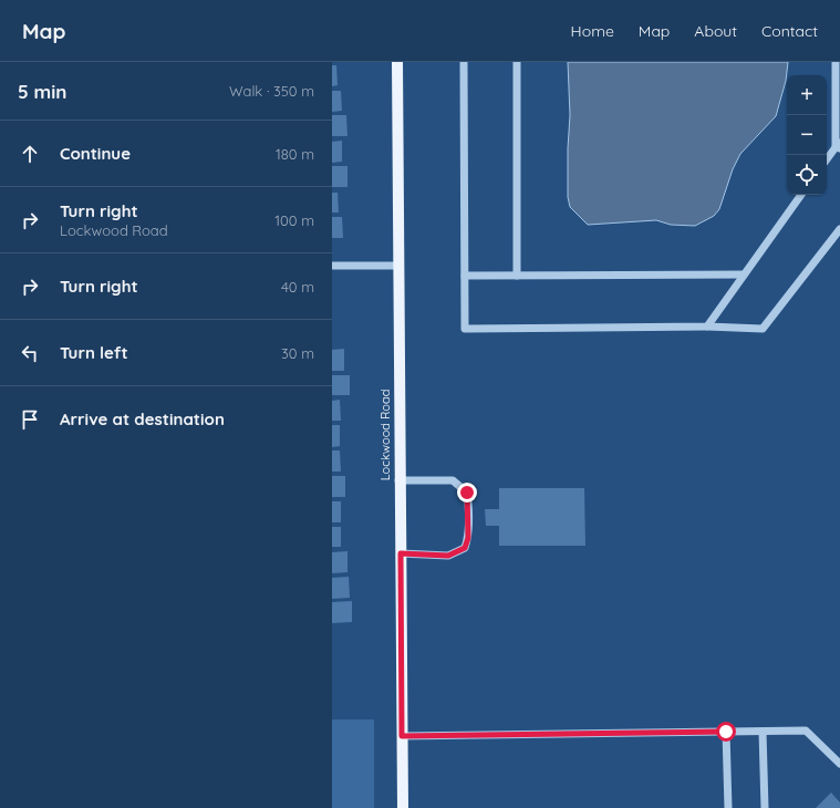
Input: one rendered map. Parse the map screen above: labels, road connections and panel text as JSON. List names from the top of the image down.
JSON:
{
  "streets": {
    "main road": ["Lockwood Road"]
  },
  "page": {
    "header": "Map",
    "nav": [
      "Home",
      "Map",
      "About",
      "Contact"
    ],
    "heading": ["5 min", "Walk · 350 m"],
    "map_buttons": ["+", "−"],
    "list": [
      ["Continue", "180 m"],
      ["Turn right", "Lockwood Road", "100 m"],
      ["Turn right", "40 m"],
      ["Turn left", "30 m"],
      "Arrive at destination"
    ]
  }
}
